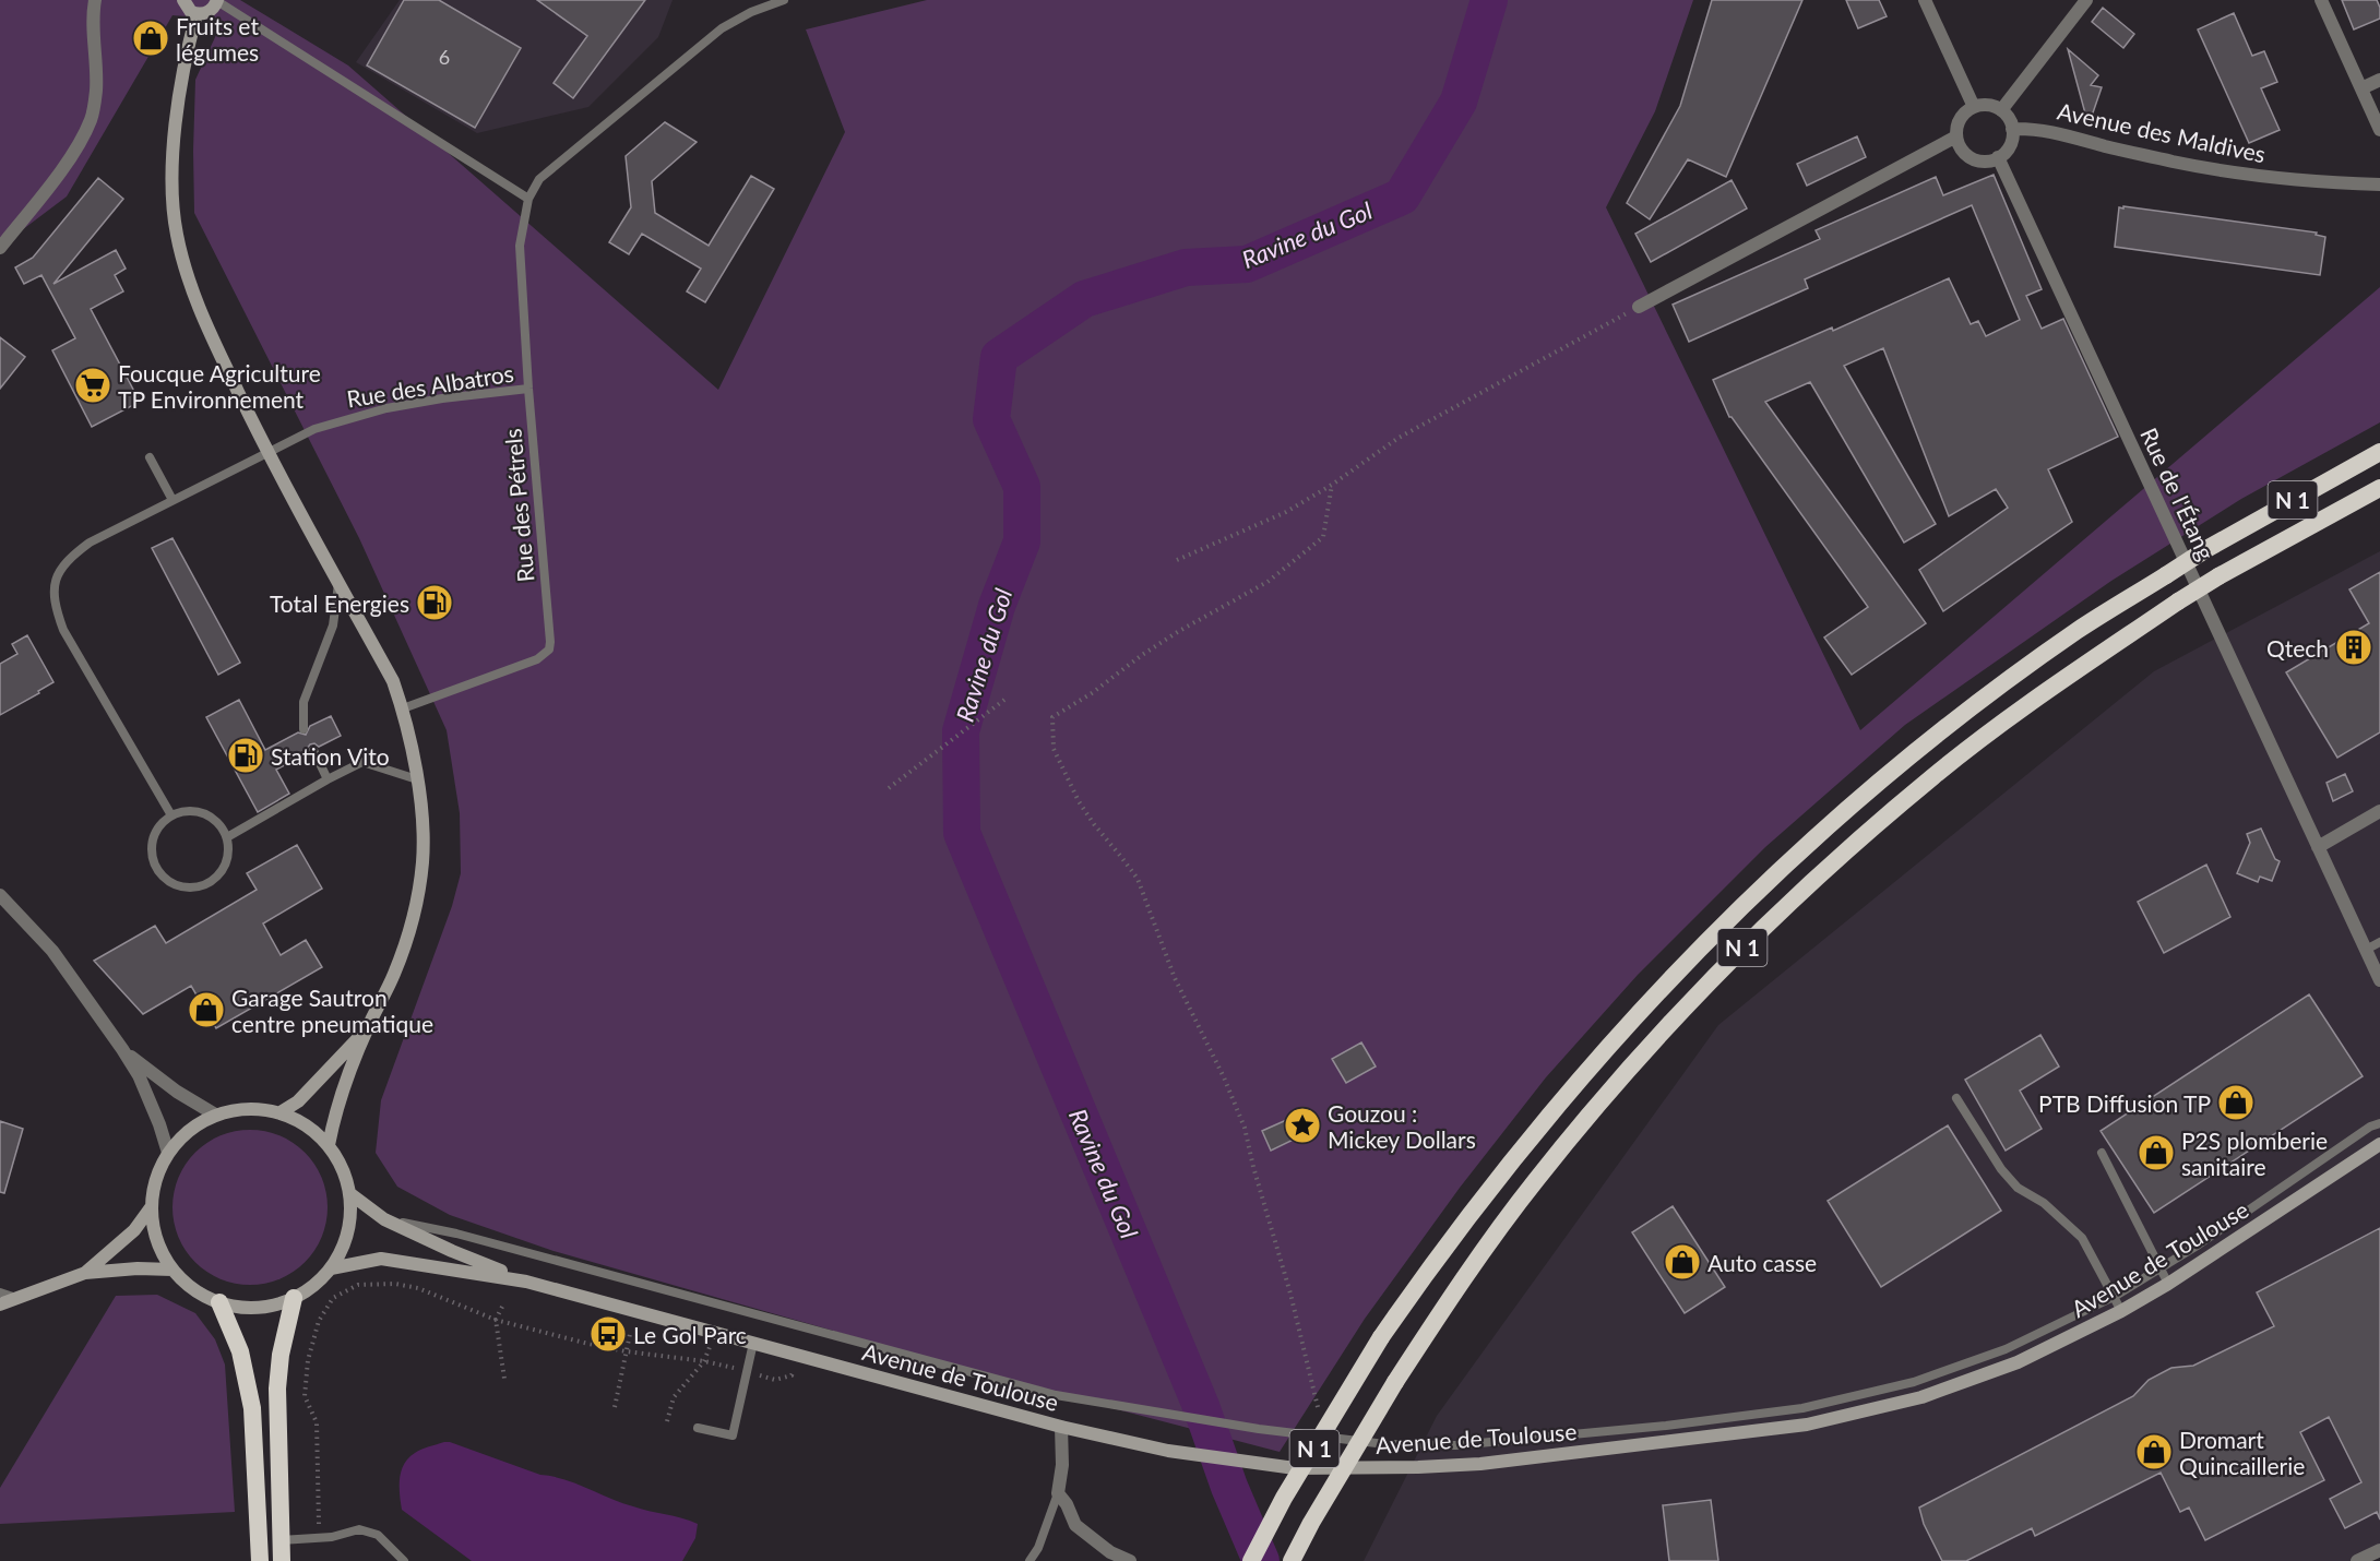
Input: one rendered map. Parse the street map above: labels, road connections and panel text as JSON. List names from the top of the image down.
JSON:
{
  "streets": {
    "highway": ["N 1"],
    "main road": ["Avenue de Toulouse"],
    "street": ["Avenue des Maldives", "Rue de l'Étang"],
    "lane": ["Rue des Albatros", "Rue des Pétrels"]
  },
  "crossings": [
    ["Avenue des Maldives", "Rue de l'Étang"],
    ["Rue des Albatros", "Rue des Pétrels"]
  ],
  "water": ["Ravine du Gol"],
  "places": {
    "shop": [
      "Fruits et légumes",
      "Garage Sautron centre pneumatique",
      "PTB Diffusion TP",
      "P2S plomberie sanitaire",
      "Auto casse",
      "Dromart Quincaillerie"
    ],
    "supermarket": ["Foucque Agriculture TP Environnement"],
    "fuel station": ["Total Energies", "Station Vito"],
    "building": ["Qtech"],
    "place": ["Gouzou : Mickey Dollars"],
    "bus stop": ["Le Gol Parc"]
  },
  "house_numbers": ["6"]
}
